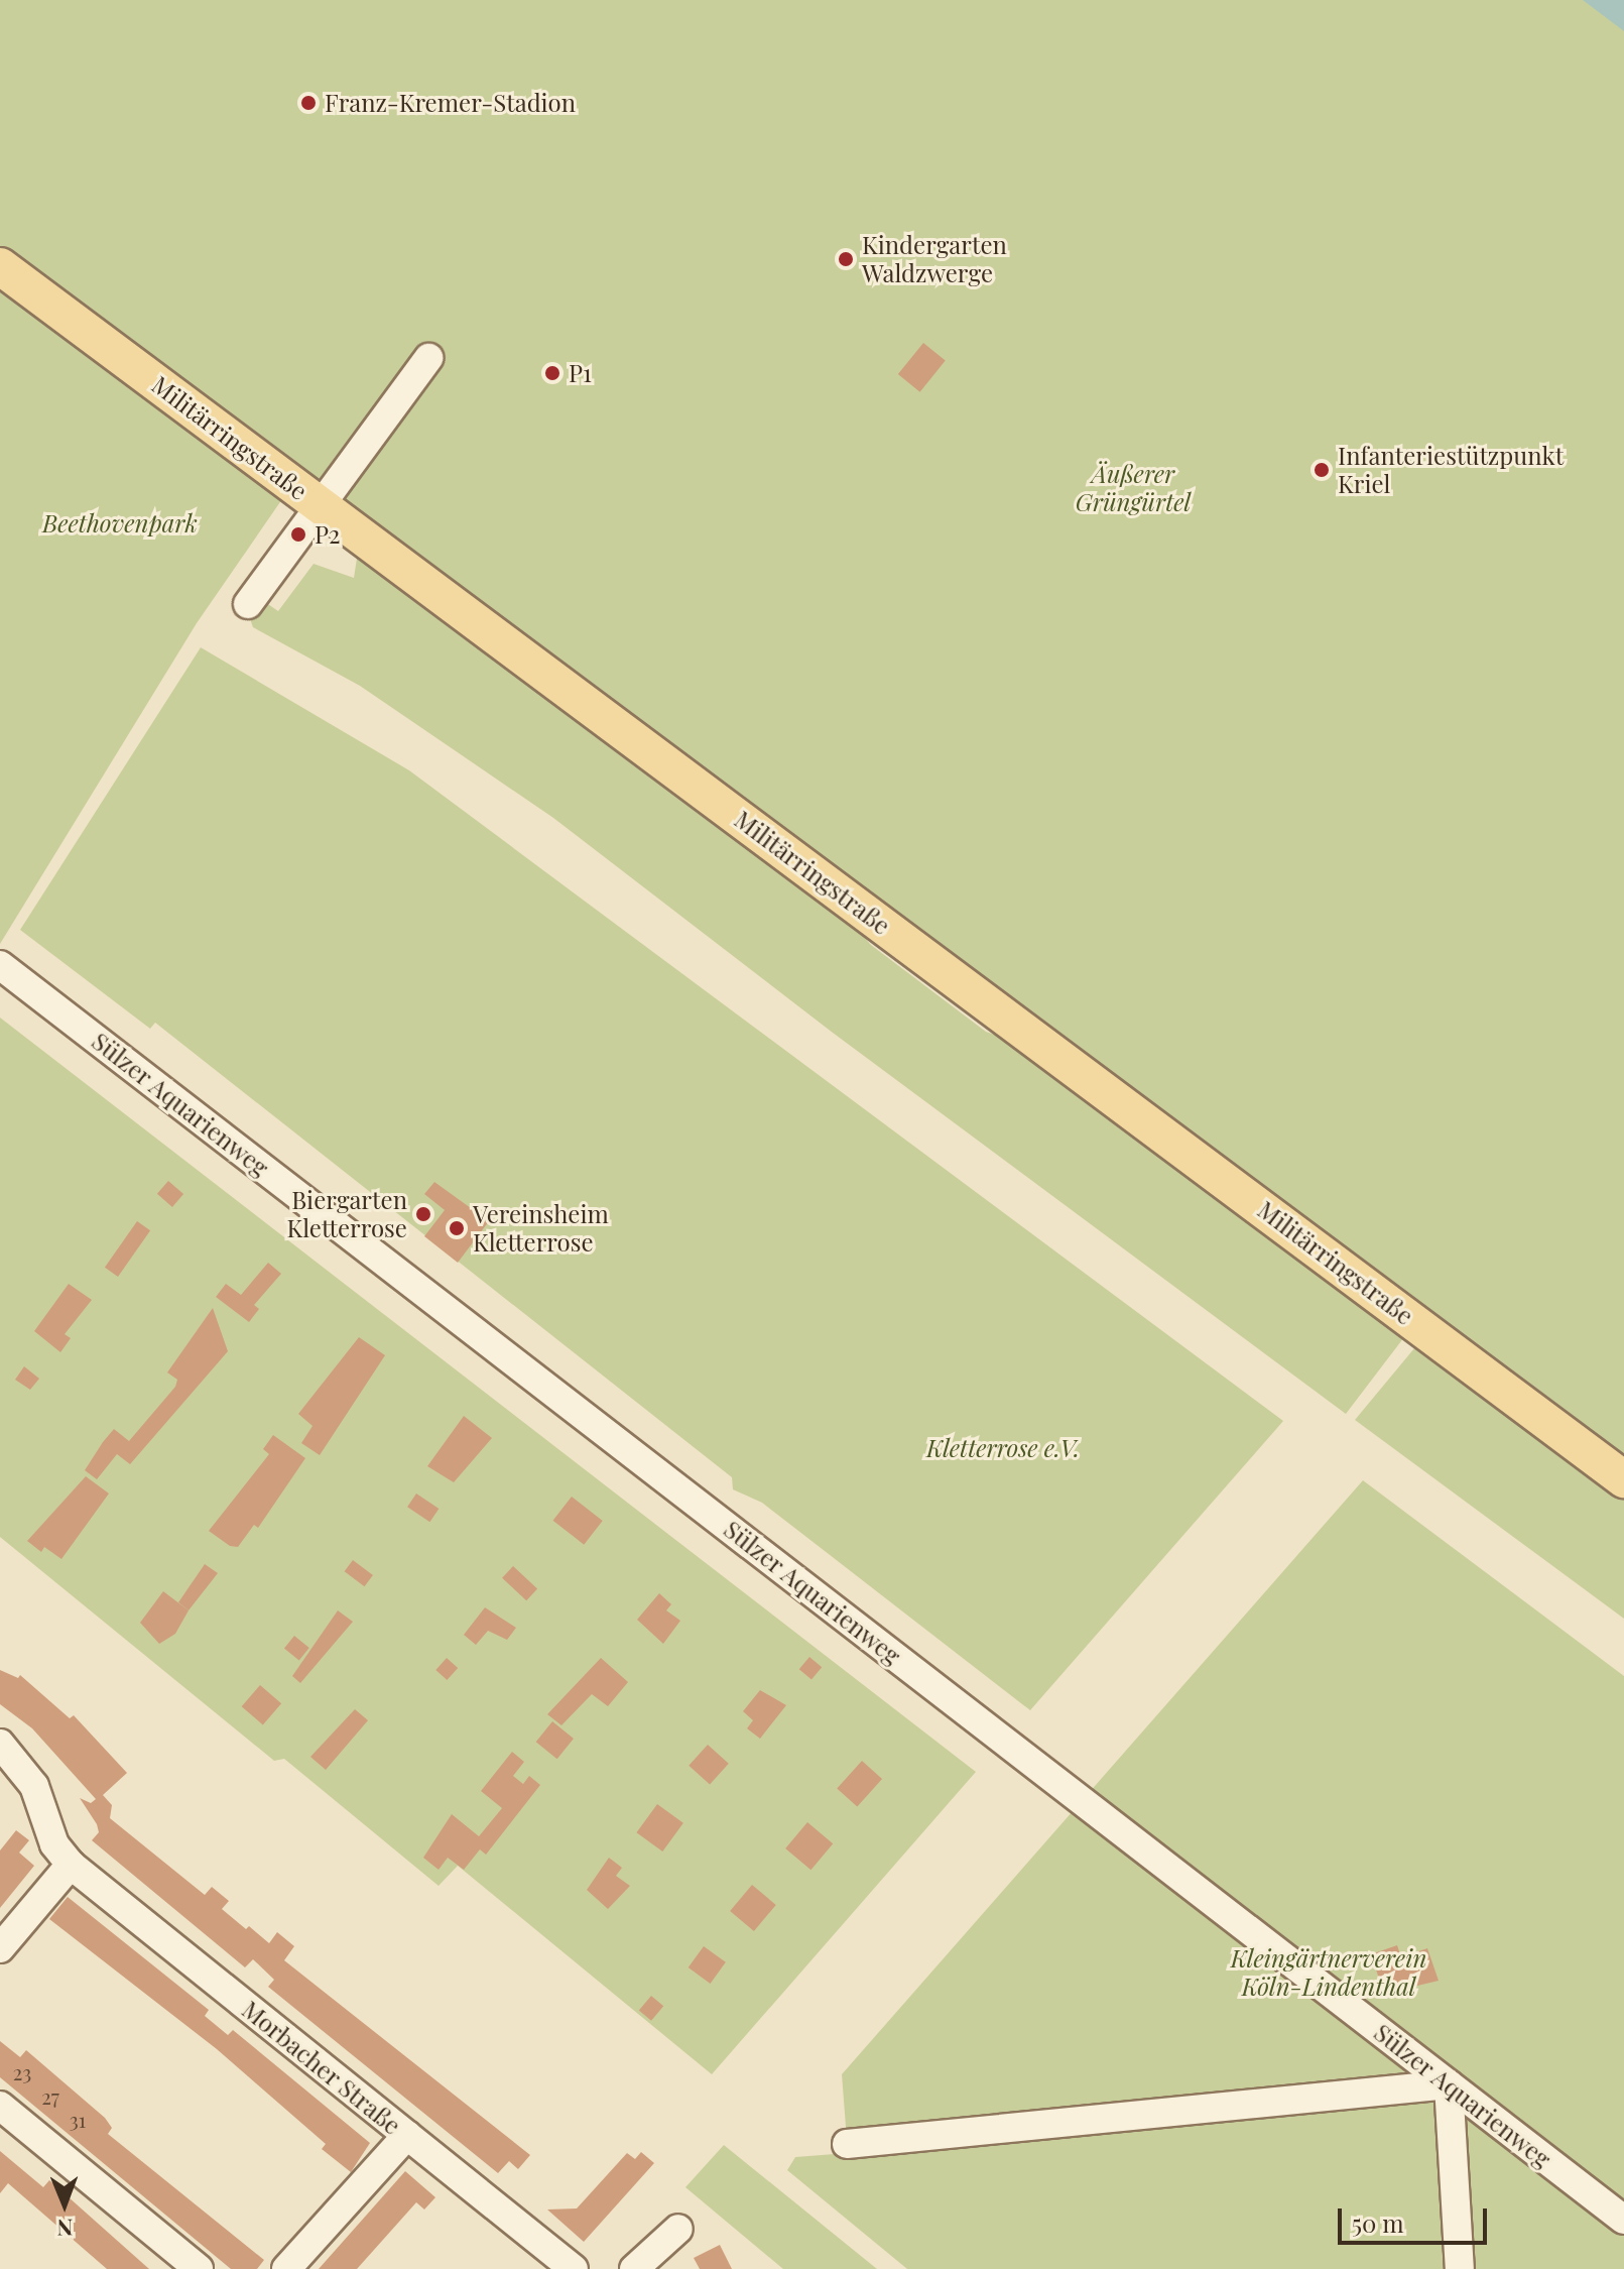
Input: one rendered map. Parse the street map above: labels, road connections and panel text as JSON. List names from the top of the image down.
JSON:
{
  "streets": {
    "main road": ["Militärringstraße"],
    "street": ["Sülzer Aquarienweg", "Morbacher Straße"]
  },
  "parks": [
    "Äußerer Grüngürtel",
    "Beethovenpark",
    "Kletterrose e.V.",
    "Kleingärtnerverein Köln-Lindenthal"
  ],
  "places": [
    "Franz-Kremer-Stadion",
    "Kindergarten Waldzwerge",
    "P1",
    "Infanteriestützpunkt Kriel",
    "P2",
    "Biergarten Kletterrose",
    "Vereinsheim Kletterrose"
  ],
  "house_numbers": ["23", "27", "31"],
  "scale_bar": "50 m",
  "north": "bottom"
}
